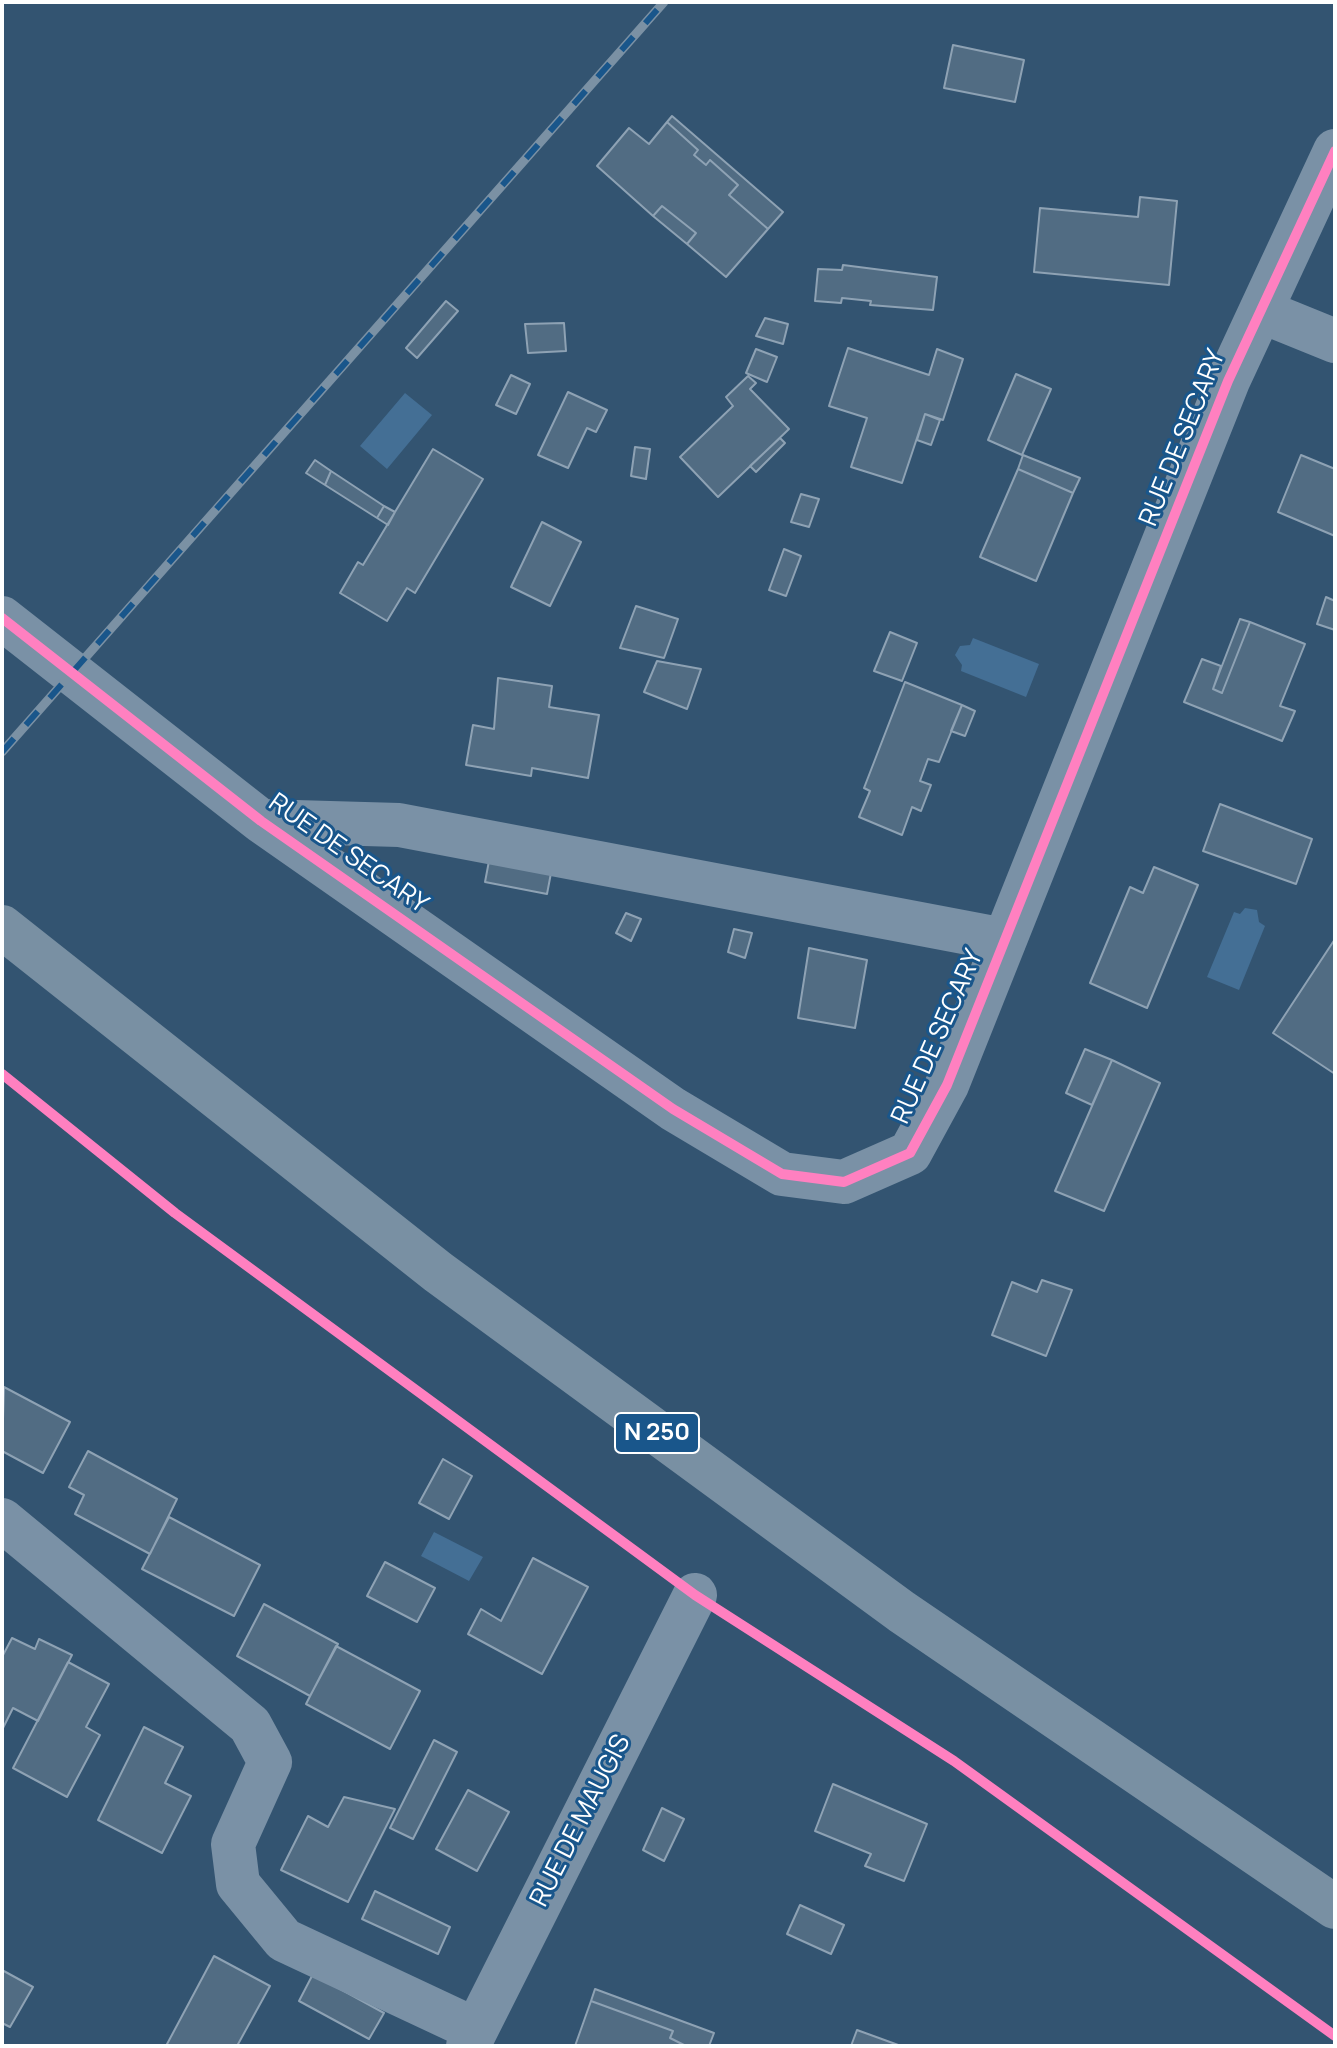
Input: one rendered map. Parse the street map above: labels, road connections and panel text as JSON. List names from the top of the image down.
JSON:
{
  "streets": {
    "main road": ["N 250"],
    "street": ["RUE DE SECARY", "RUE DE MAUGIS"]
  }
}
